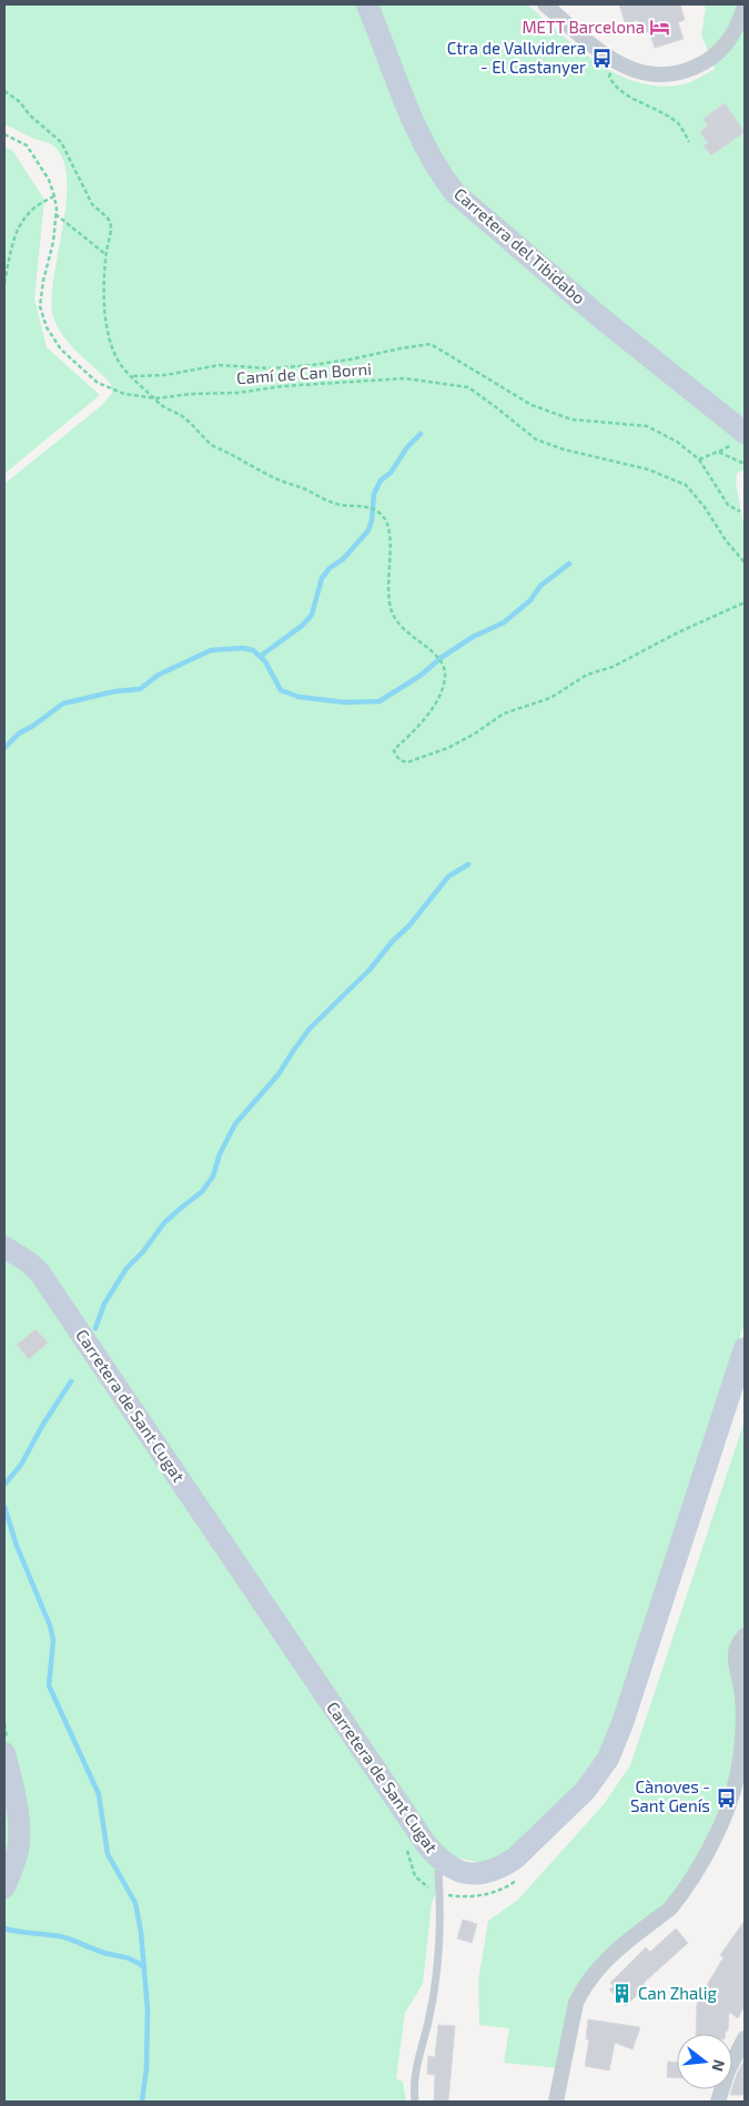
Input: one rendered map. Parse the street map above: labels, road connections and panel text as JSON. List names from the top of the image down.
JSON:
{
  "streets": {
    "main road": ["Carretera del Tibidabo", "Carretera de Sant Cugat"],
    "path": ["Camí de Can Borni"]
  },
  "places": {
    "hotel": ["METT Barcelona"],
    "bus stop": ["Ctra de Vallvidrera - El Castanyer", "Cànoves - Sant Genís"],
    "building": ["Can Zhalig"]
  },
  "north": "right"
}
